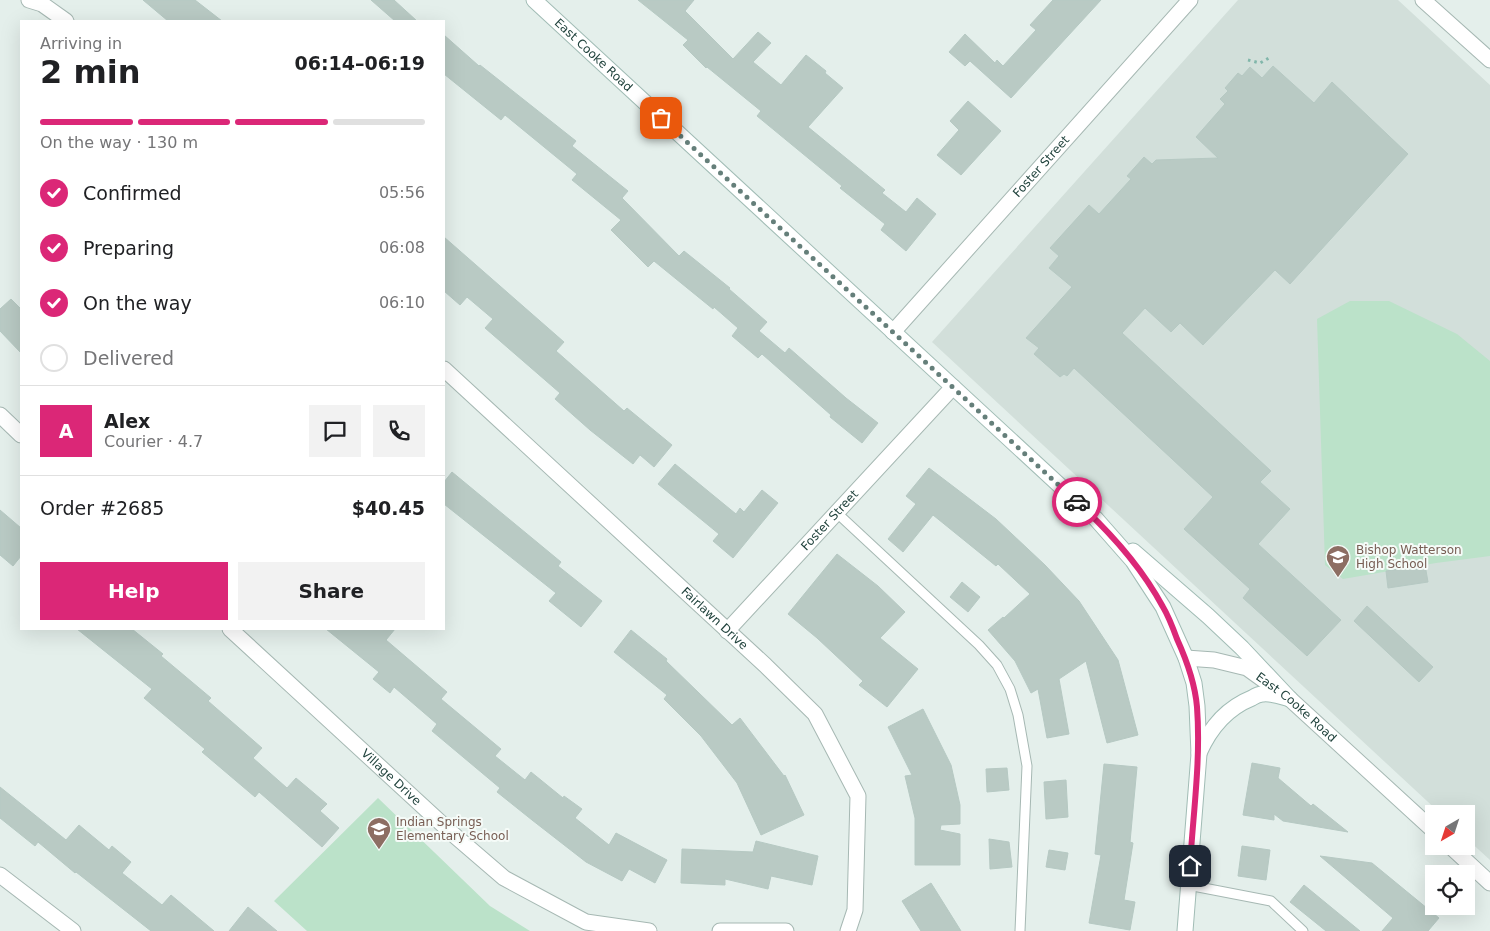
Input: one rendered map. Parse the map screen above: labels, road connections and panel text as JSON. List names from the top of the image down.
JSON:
{
  "streets": {
    "street": [
      "East Cooke Road",
      "Foster Street",
      "Fairlawn Drive",
      "Village Drive"
    ]
  },
  "crossings": [
    ["East Cooke Road", "Foster Street"],
    ["Foster Street", "Fairlawn Drive"]
  ],
  "places": {
    "school or university": ["Bishop Watterson High School", "Indian Springs Elementary School"]
  },
  "north": "bottom left",
  "page": {
    "heading": ["2 min", "Arriving in", "06:14–06:19"],
    "panel": [
      "Alex",
      "Courier · 4.7",
      "Order #2685",
      "$40.45"
    ],
    "bar": "On the way · 130 m",
    "list": [
      ["Confirmed", "05:56"],
      ["Preparing", "06:08"],
      ["On the way", "06:10"],
      "Delivered"
    ],
    "round": "A",
    "buttons": ["Help", "Share"]
  }
}
